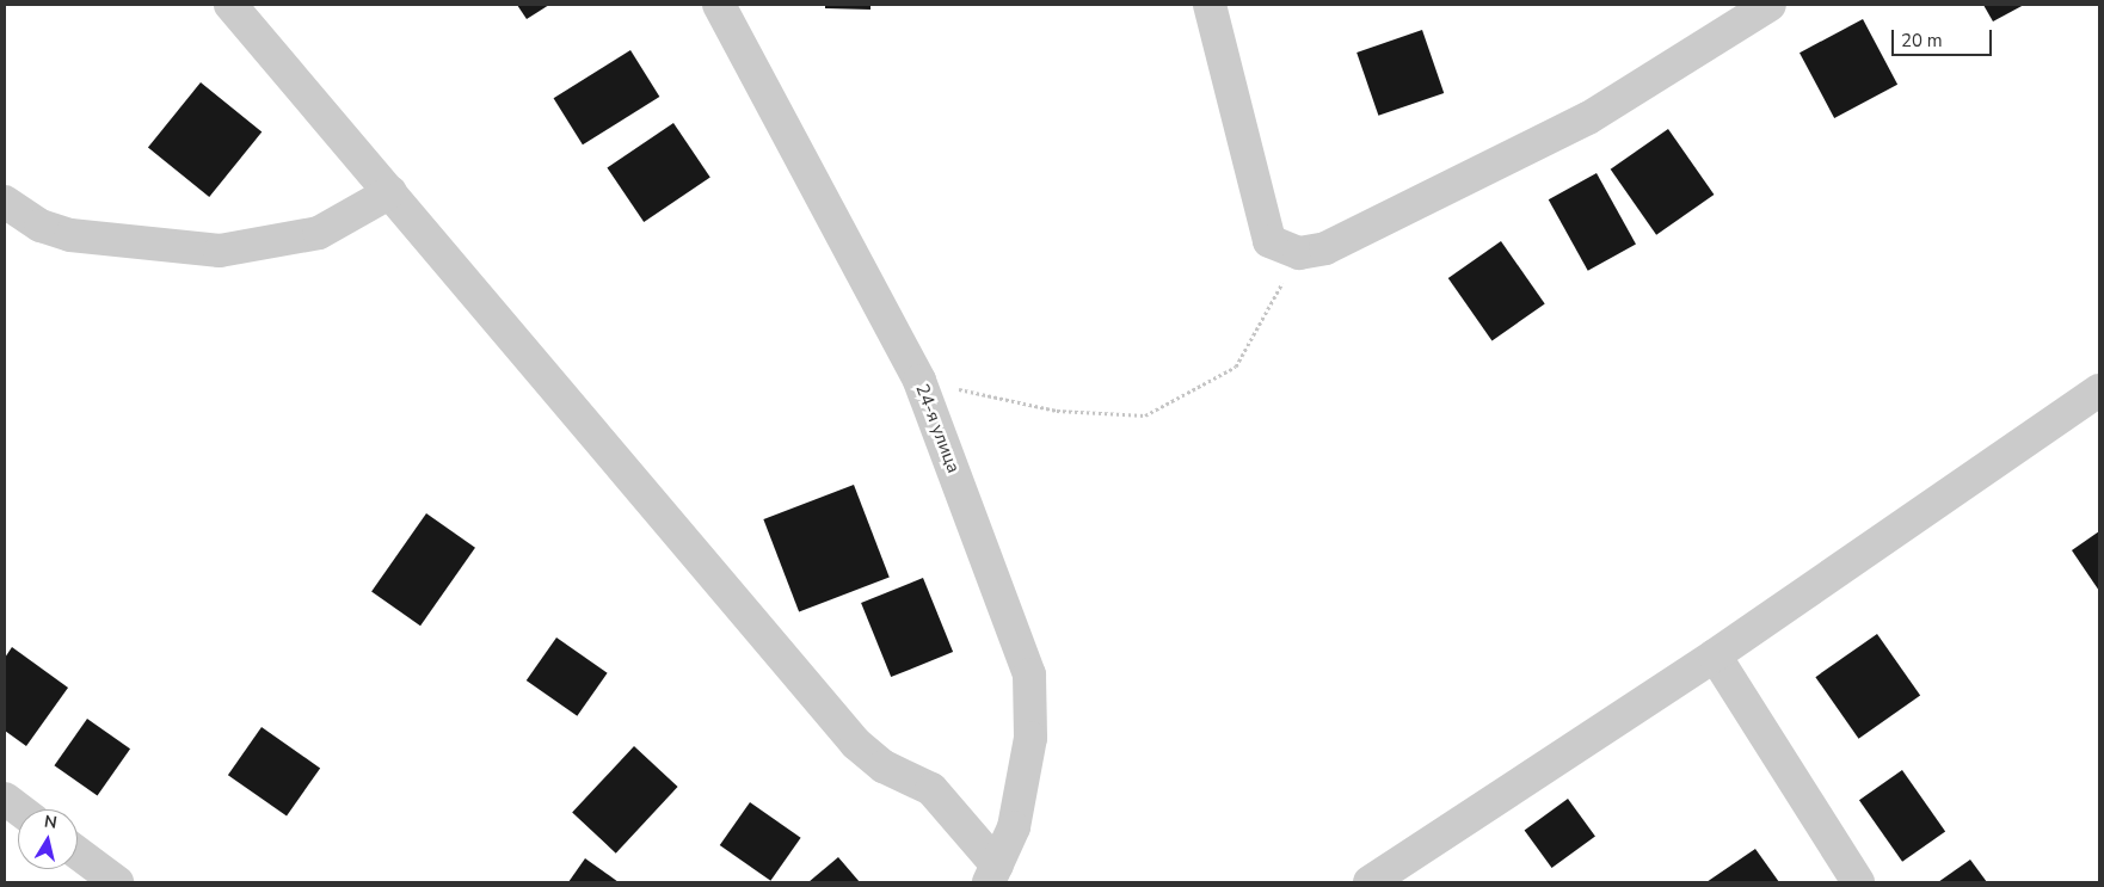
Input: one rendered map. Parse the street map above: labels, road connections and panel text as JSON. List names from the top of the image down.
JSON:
{
  "streets": {
    "street": ["24-я улица"]
  },
  "scale_bar": "20 m",
  "north": "top"
}
